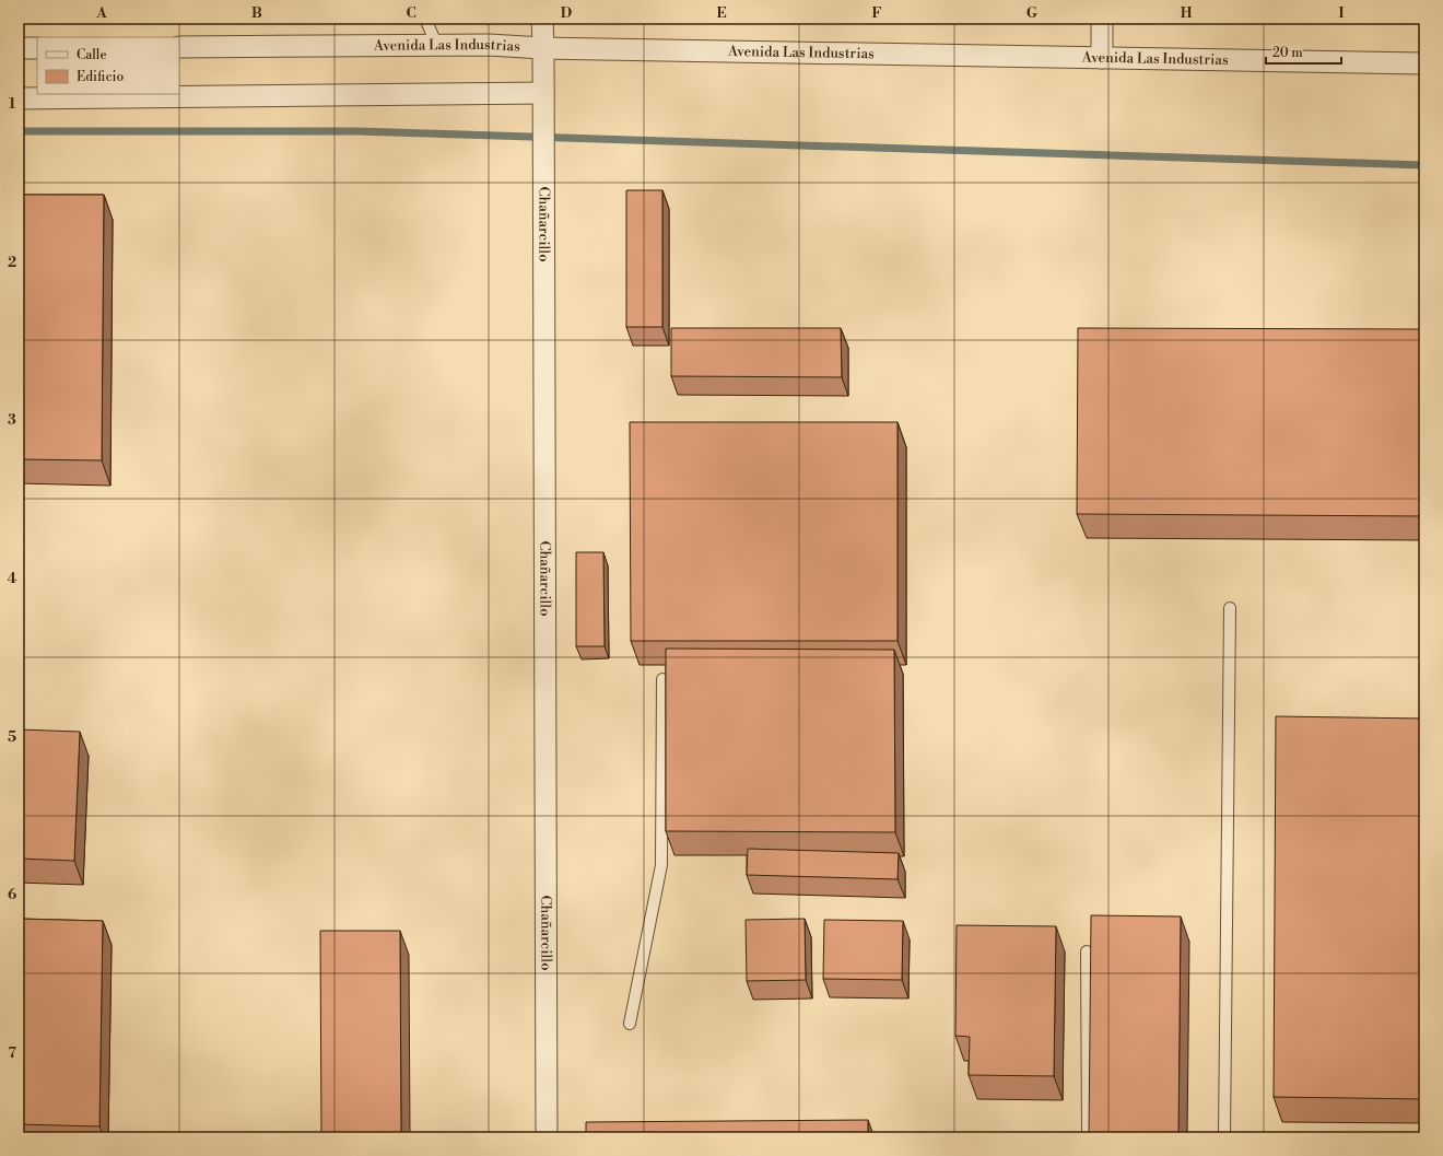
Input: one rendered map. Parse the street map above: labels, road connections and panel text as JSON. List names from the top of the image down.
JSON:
{
  "streets": {
    "street": ["Avenida Las Industrias", "Chañarcillo"]
  },
  "crossings": [
    ["Avenida Las Industrias", "Chañarcillo"]
  ],
  "legend": ["Calle", "Edificio"],
  "scale_bar": "20 m",
  "grid": {
    "columns": [
      "A",
      "B",
      "C",
      "D",
      "E",
      "F",
      "G",
      "H",
      "I"
    ],
    "rows": [
      "1",
      "2",
      "3",
      "4",
      "5",
      "6",
      "7"
    ]
  }
}
